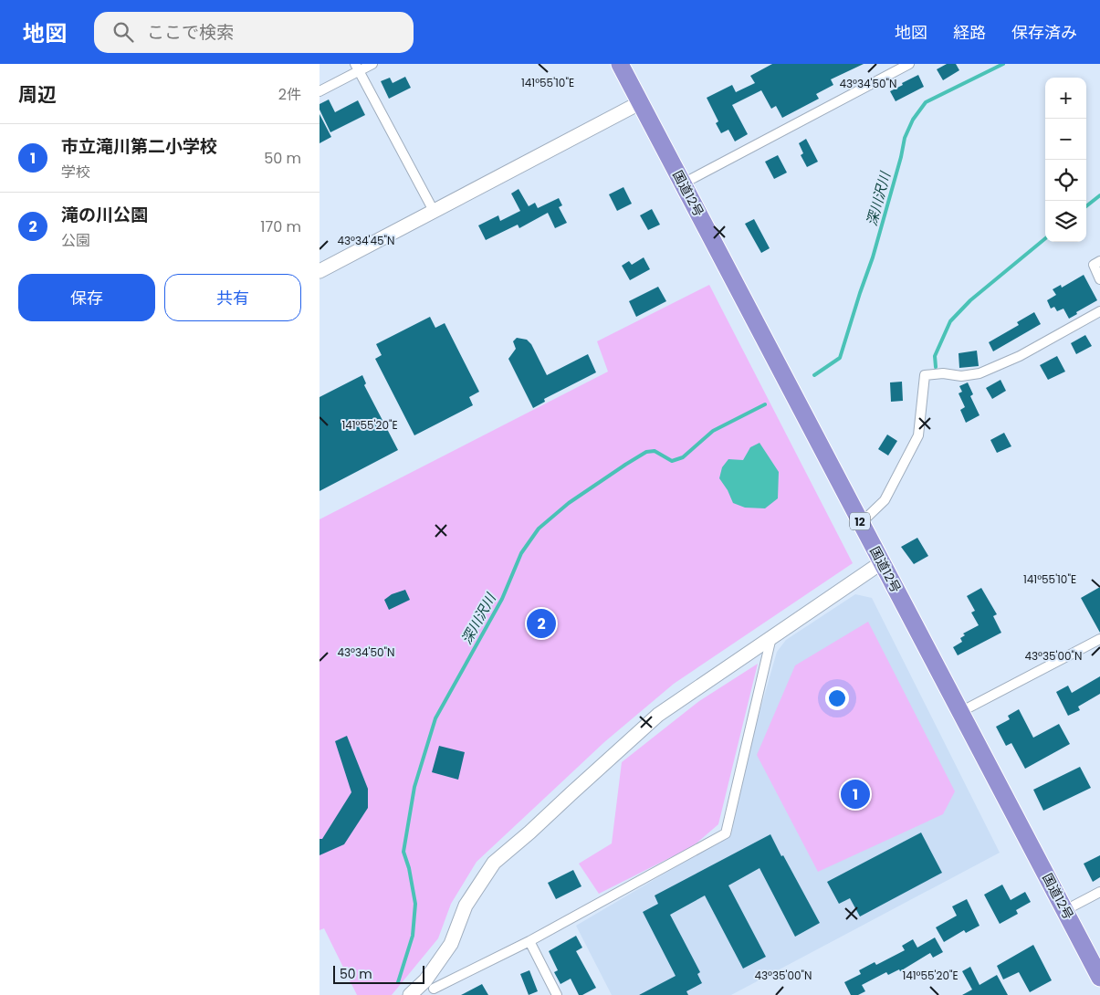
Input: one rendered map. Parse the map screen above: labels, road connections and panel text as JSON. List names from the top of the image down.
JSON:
{
  "streets": {
    "highway": ["国道12号", "12"]
  },
  "water": ["深川沢川"],
  "scale_bar": "50 m",
  "page": {
    "header": "地図",
    "search": "ここで検索",
    "nav": ["地図", "経路", "保存済み"],
    "heading": ["周辺", "2件"],
    "map_buttons": ["+", "−"],
    "list": [
      {
        "mark": "1",
        "name": "市立滝川第二小学校",
        "note": "学校",
        "value": "50 m"
      },
      {
        "mark": "2",
        "name": "滝の川公園",
        "note": "公園",
        "value": "170 m"
      }
    ],
    "buttons": ["保存", "共有"],
    "pins": ["2", "1"],
    "scale": "50 m"
  },
  "coordinates": [
    "141°55'10\"E",
    "43°34'50\"N",
    "43°34'45\"N",
    "141°55'20\"E",
    "43°35'00\"N"
  ]
}
